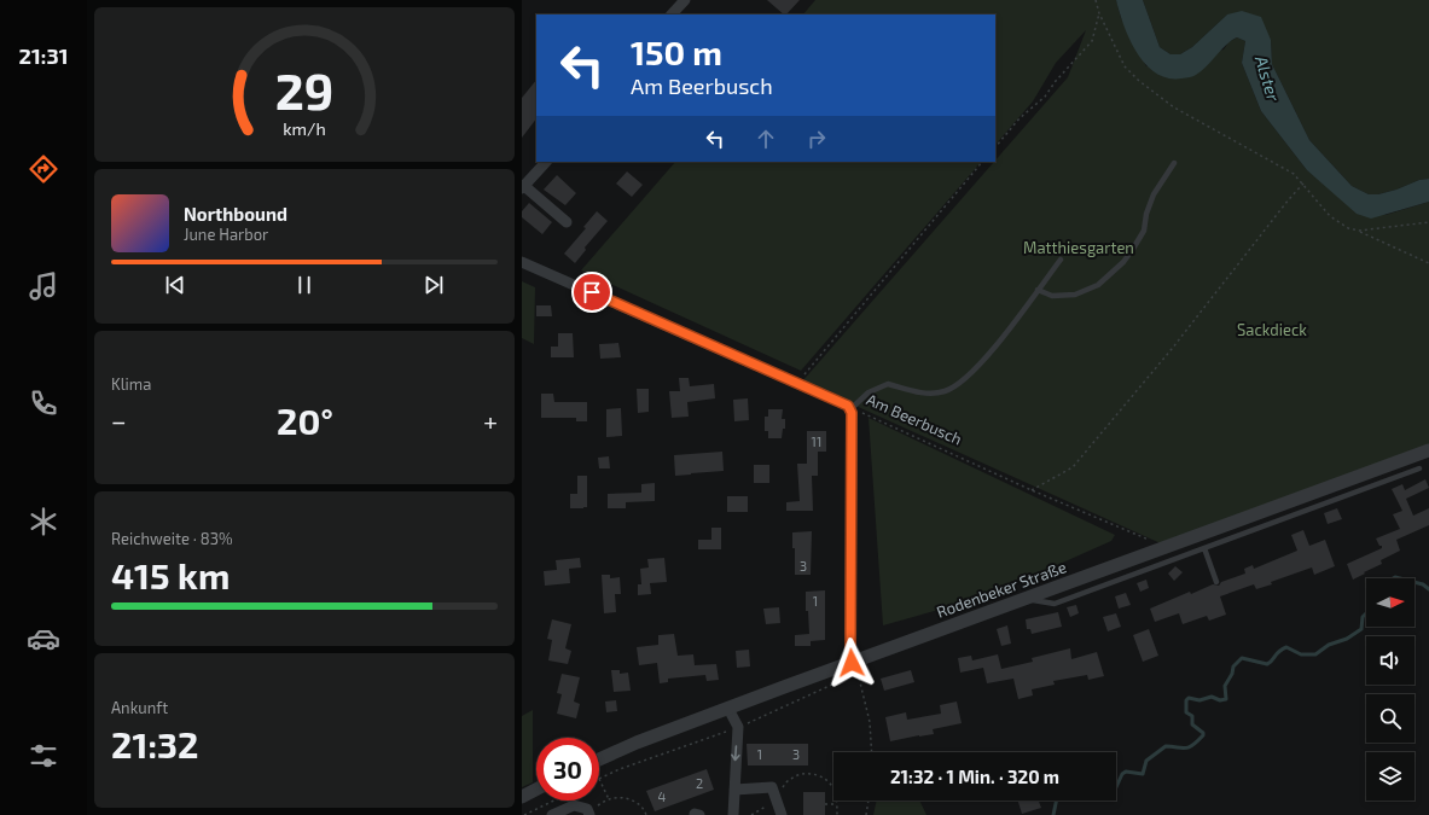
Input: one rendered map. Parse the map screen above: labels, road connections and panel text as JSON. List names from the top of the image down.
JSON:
{
  "streets": {
    "street": ["Am Beerbusch", "Rodenbeker Straße"]
  },
  "crossings": [
    ["Am Beerbusch", "Rodenbeker Straße"]
  ],
  "water": ["Alster"],
  "parks": ["Matthiesgarten", "Sackdieck"],
  "house_numbers": [
    "11",
    "3",
    "1",
    "1",
    "3",
    "2",
    "4"
  ],
  "north": "right",
  "page": {
    "tabs": "21:31",
    "turn": ["150 m", "Am Beerbusch"],
    "song": ["Northbound", "June Harbor"],
    "tile": [
      "Klima",
      ["Reichweite · 83%", "415 km"],
      ["Ankunft", "21:32"]
    ],
    "heat": ["−", "20°", "+"],
    "limit": "30",
    "trip": "21:32 · 1 Min. · 320 m",
    "gauge": ["29", "km/h"]
  }
}
